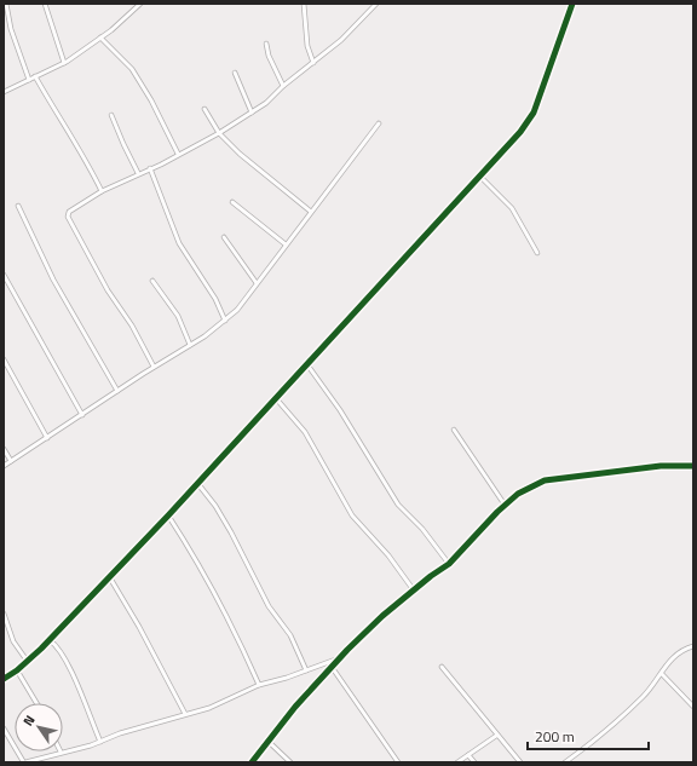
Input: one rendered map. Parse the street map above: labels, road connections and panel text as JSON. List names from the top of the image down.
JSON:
{
  "scale_bar": "200 m",
  "north": "top left"
}
